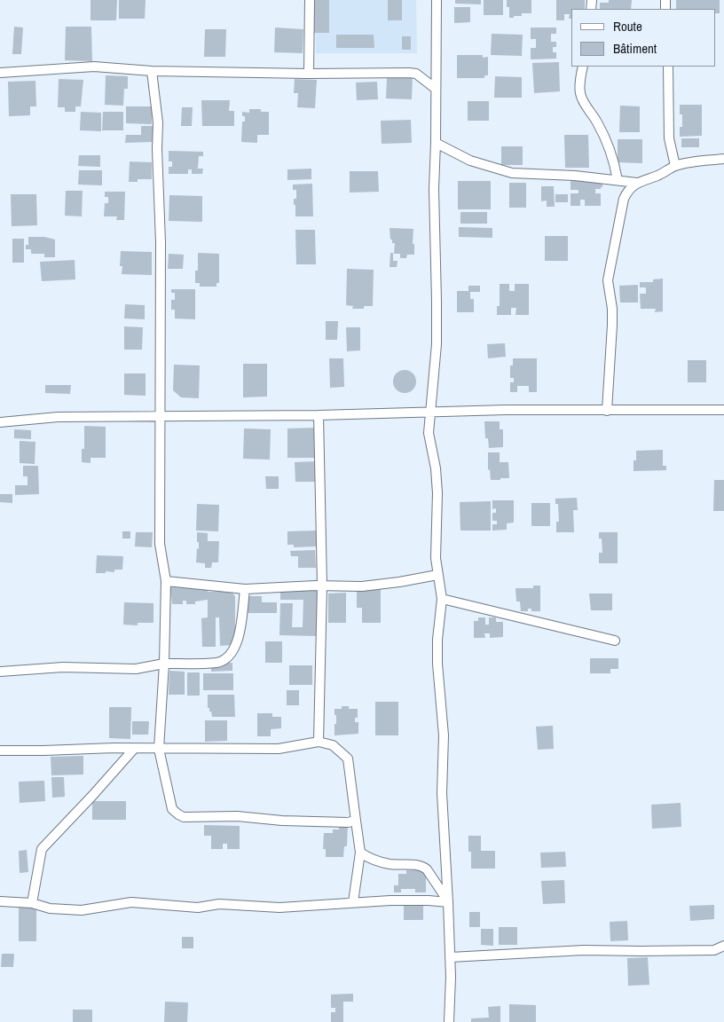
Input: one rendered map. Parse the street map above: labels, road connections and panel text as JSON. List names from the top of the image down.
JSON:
{
  "legend": ["Route", "Bâtiment"]
}
